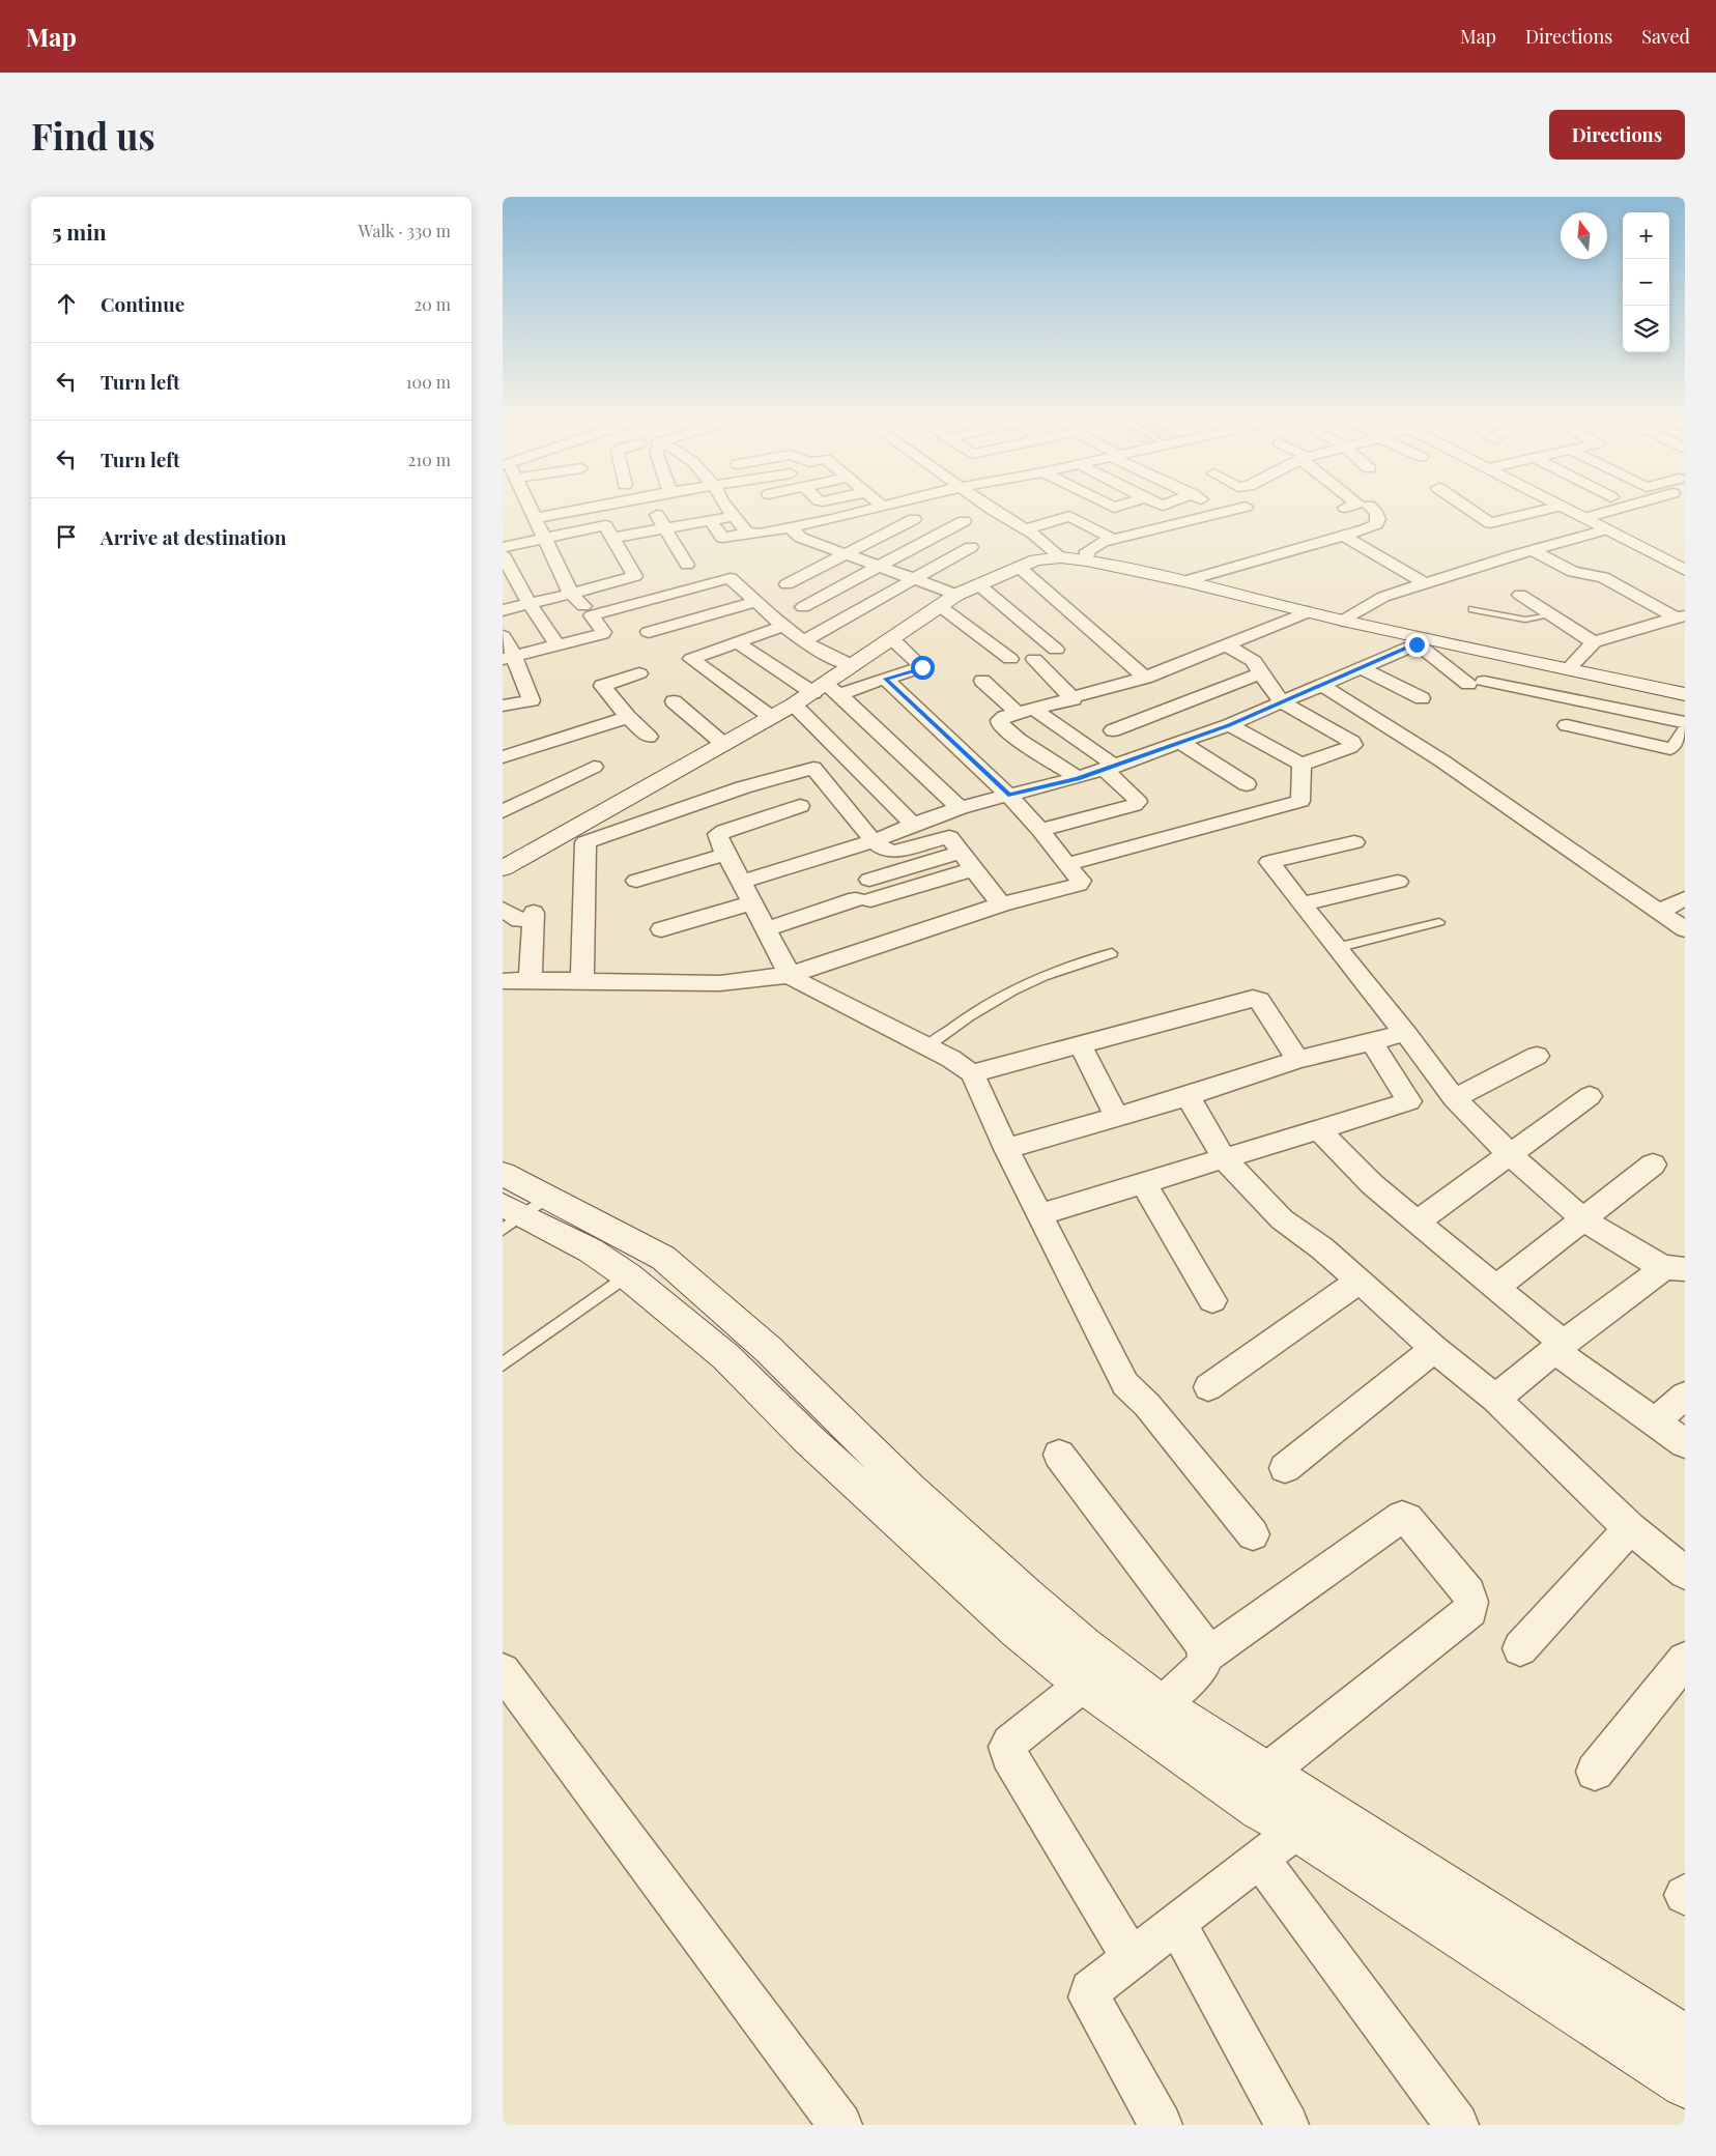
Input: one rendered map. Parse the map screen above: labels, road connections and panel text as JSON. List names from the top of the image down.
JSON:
{
  "north": "top",
  "page": {
    "header": "Map",
    "nav": ["Map", "Directions", "Saved"],
    "buttons": "Directions",
    "title": "Find us",
    "heading": ["5 min", "Walk · 330 m"],
    "map_buttons": ["+", "−"],
    "list": [
      ["Continue", "20 m"],
      ["Turn left", "100 m"],
      ["Turn left", "210 m"],
      "Arrive at destination"
    ]
  }
}
